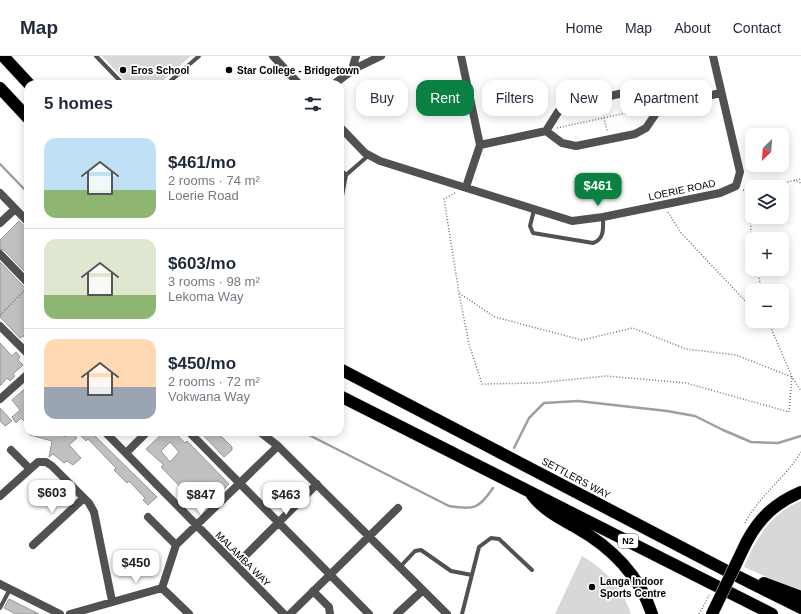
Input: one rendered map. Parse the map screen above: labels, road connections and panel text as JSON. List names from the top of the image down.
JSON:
{
  "streets": {
    "highway": ["SETTLERS WAY", "N2"],
    "street": ["LOERIE ROAD", "MALAMBA WAY"]
  },
  "places": ["Eros School", "Star College - Bridgetown", "Langa Indoor Sports Centre"],
  "north": "bottom left",
  "page": {
    "header": "Map",
    "nav": [
      "Home",
      "Map",
      "About",
      "Contact"
    ],
    "chip": [
      "Buy",
      "Rent",
      "Filters",
      "New",
      "Apartment"
    ],
    "heading": "5 homes",
    "map_buttons": ["+", "−"],
    "list": [
      {
        "name": "$461/mo",
        "note": "2 rooms · 74 m² · Loerie Road"
      },
      {
        "name": "$603/mo",
        "note": "3 rooms · 98 m² · Lekoma Way"
      },
      {
        "name": "$450/mo",
        "note": "2 rooms · 72 m² · Vokwana Way"
      }
    ],
    "price": [
      "$461",
      "$603",
      "$847",
      "$463",
      "$450"
    ]
  }
}
